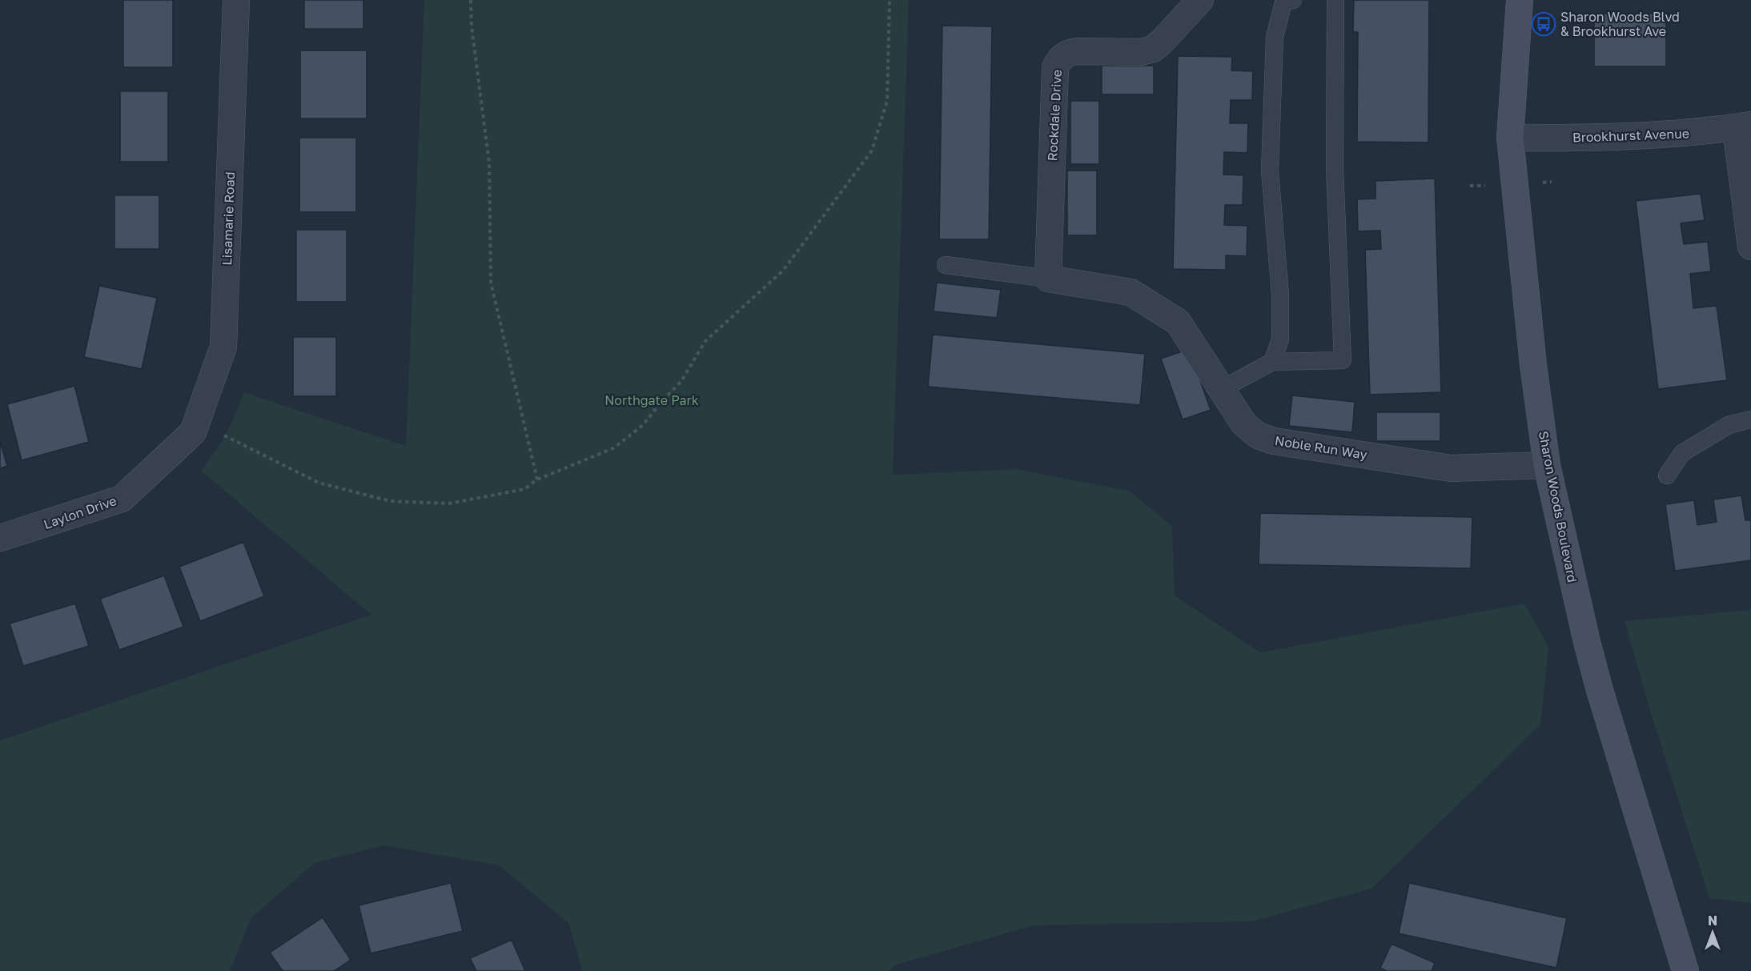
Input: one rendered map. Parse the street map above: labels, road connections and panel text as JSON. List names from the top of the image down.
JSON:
{
  "streets": {
    "street": [
      "Rockdale Drive",
      "Brookhurst Avenue",
      "Lisamarie Road",
      "Noble Run Way",
      "Sharon Woods Boulevard",
      "Laylon Drive"
    ]
  },
  "crossings": [
    ["Rockdale Drive", "Noble Run Way"],
    ["Brookhurst Avenue", "Sharon Woods Boulevard"],
    ["Lisamarie Road", "Laylon Drive"],
    ["Noble Run Way", "Sharon Woods Boulevard"]
  ],
  "parks": ["Northgate Park"],
  "places": {
    "bus stop": ["Sharon Woods Blvd & Brookhurst Ave"]
  },
  "north": "top"
}
